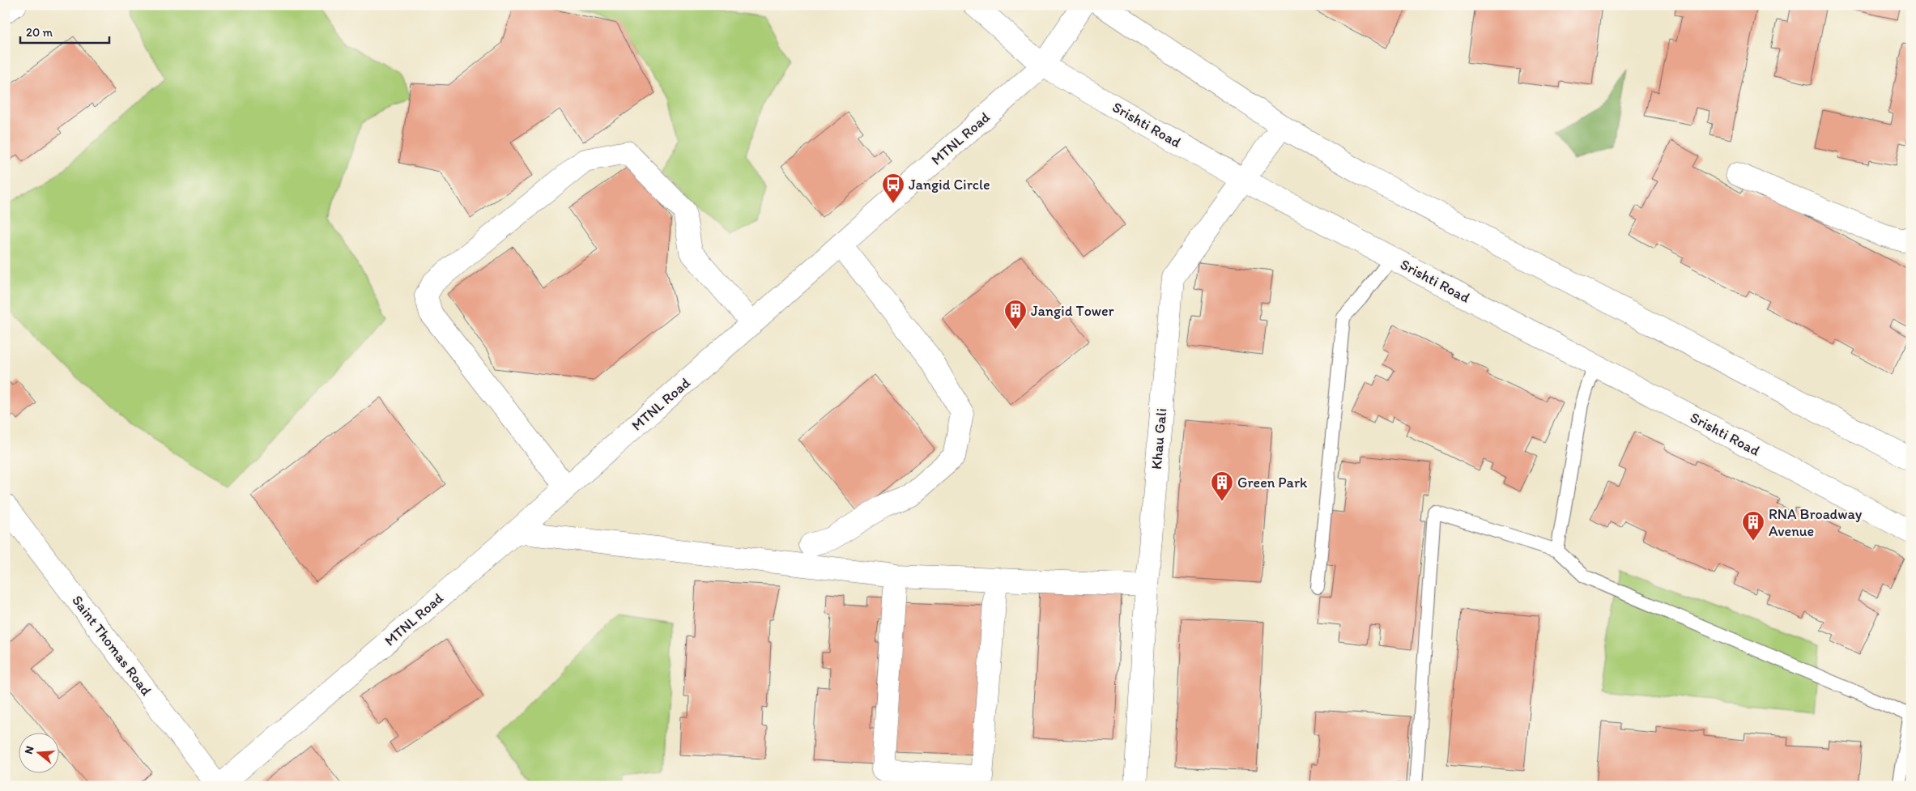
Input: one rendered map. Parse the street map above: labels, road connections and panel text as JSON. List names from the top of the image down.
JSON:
{
  "streets": {
    "street": [
      "Srishti Road",
      "MTNL Road",
      "Khau Gali",
      "Saint Thomas Road"
    ]
  },
  "crossings": [
    ["Srishti Road", "MTNL Road"],
    ["Srishti Road", "Khau Gali"],
    ["MTNL Road", "Saint Thomas Road"]
  ],
  "places": {
    "bus stop": ["Jangid Circle"],
    "building": ["Jangid Tower", "Green Park", "RNA Broadway Avenue"]
  },
  "scale_bar": "20 m",
  "north": "left"
}
